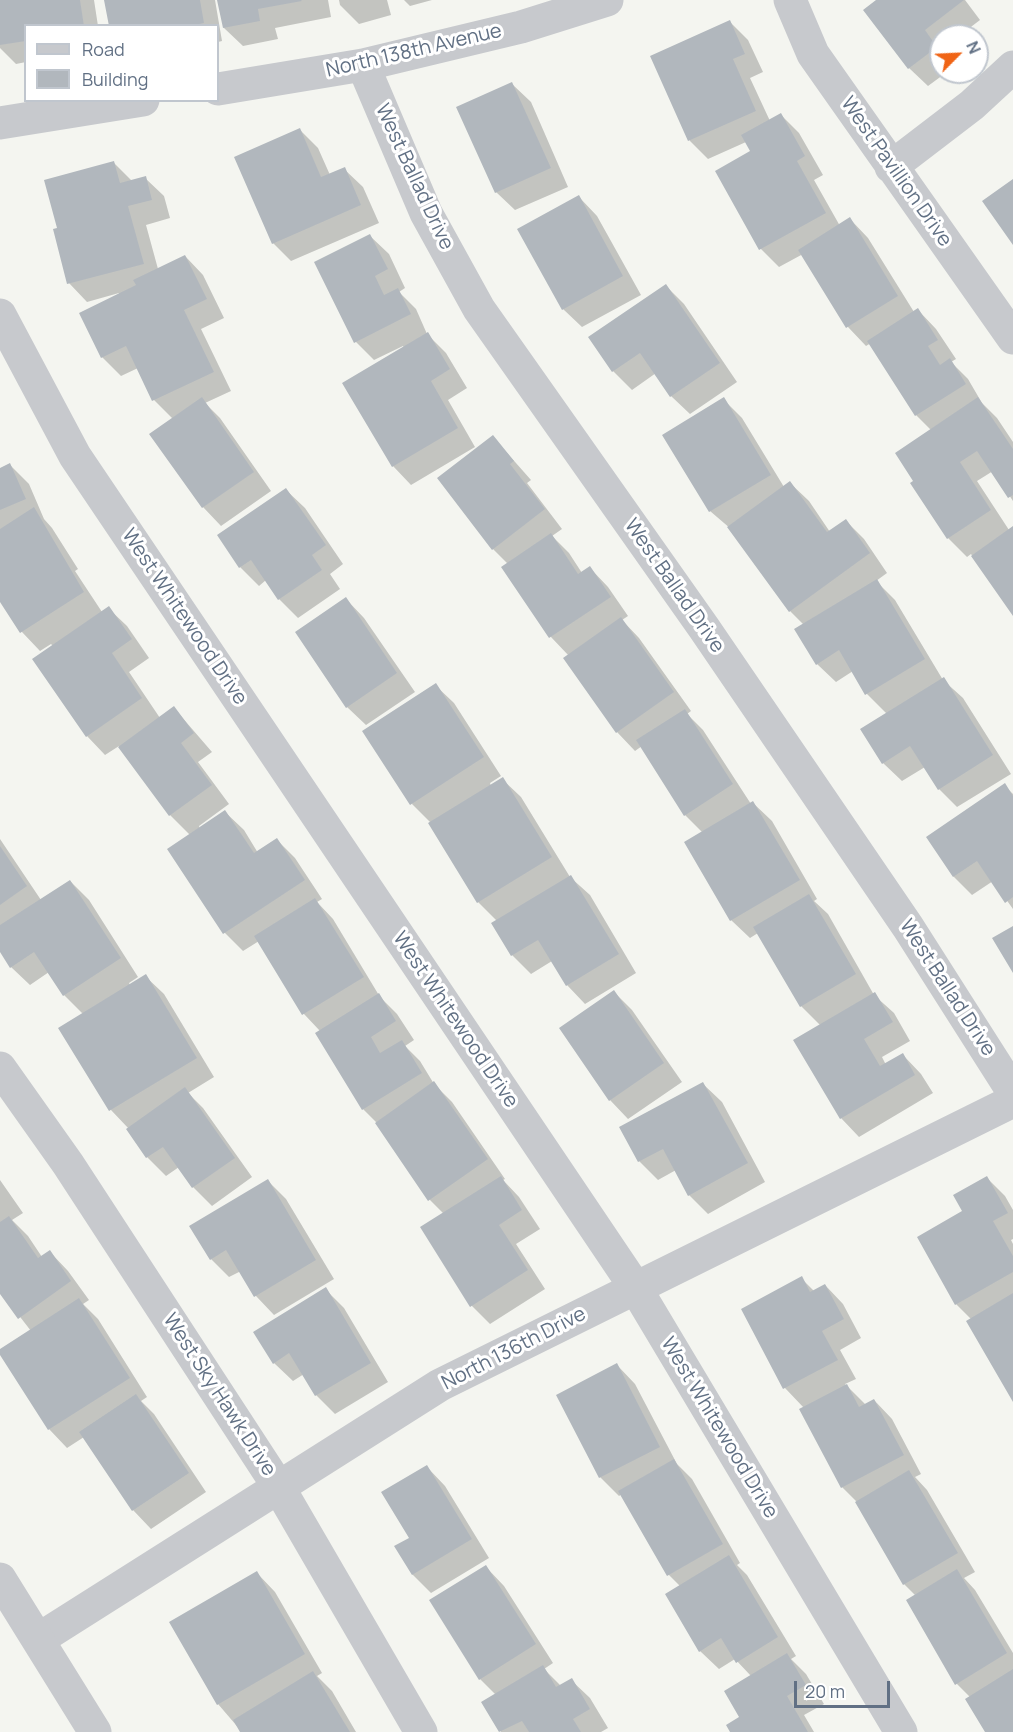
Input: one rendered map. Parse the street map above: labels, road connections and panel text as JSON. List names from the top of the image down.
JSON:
{
  "streets": {
    "street": [
      "North 138th Avenue",
      "West Pavillion Drive",
      "West Ballad Drive",
      "West Whitewood Drive",
      "North 136th Drive",
      "West Sky Hawk Drive"
    ]
  },
  "crossings": [
    ["North 138th Avenue", "West Ballad Drive"],
    ["West Whitewood Drive", "North 136th Drive"],
    ["North 136th Drive", "West Sky Hawk Drive"]
  ],
  "legend": ["Road", "Building"],
  "scale_bar": "20 m",
  "north": "top right"
}
